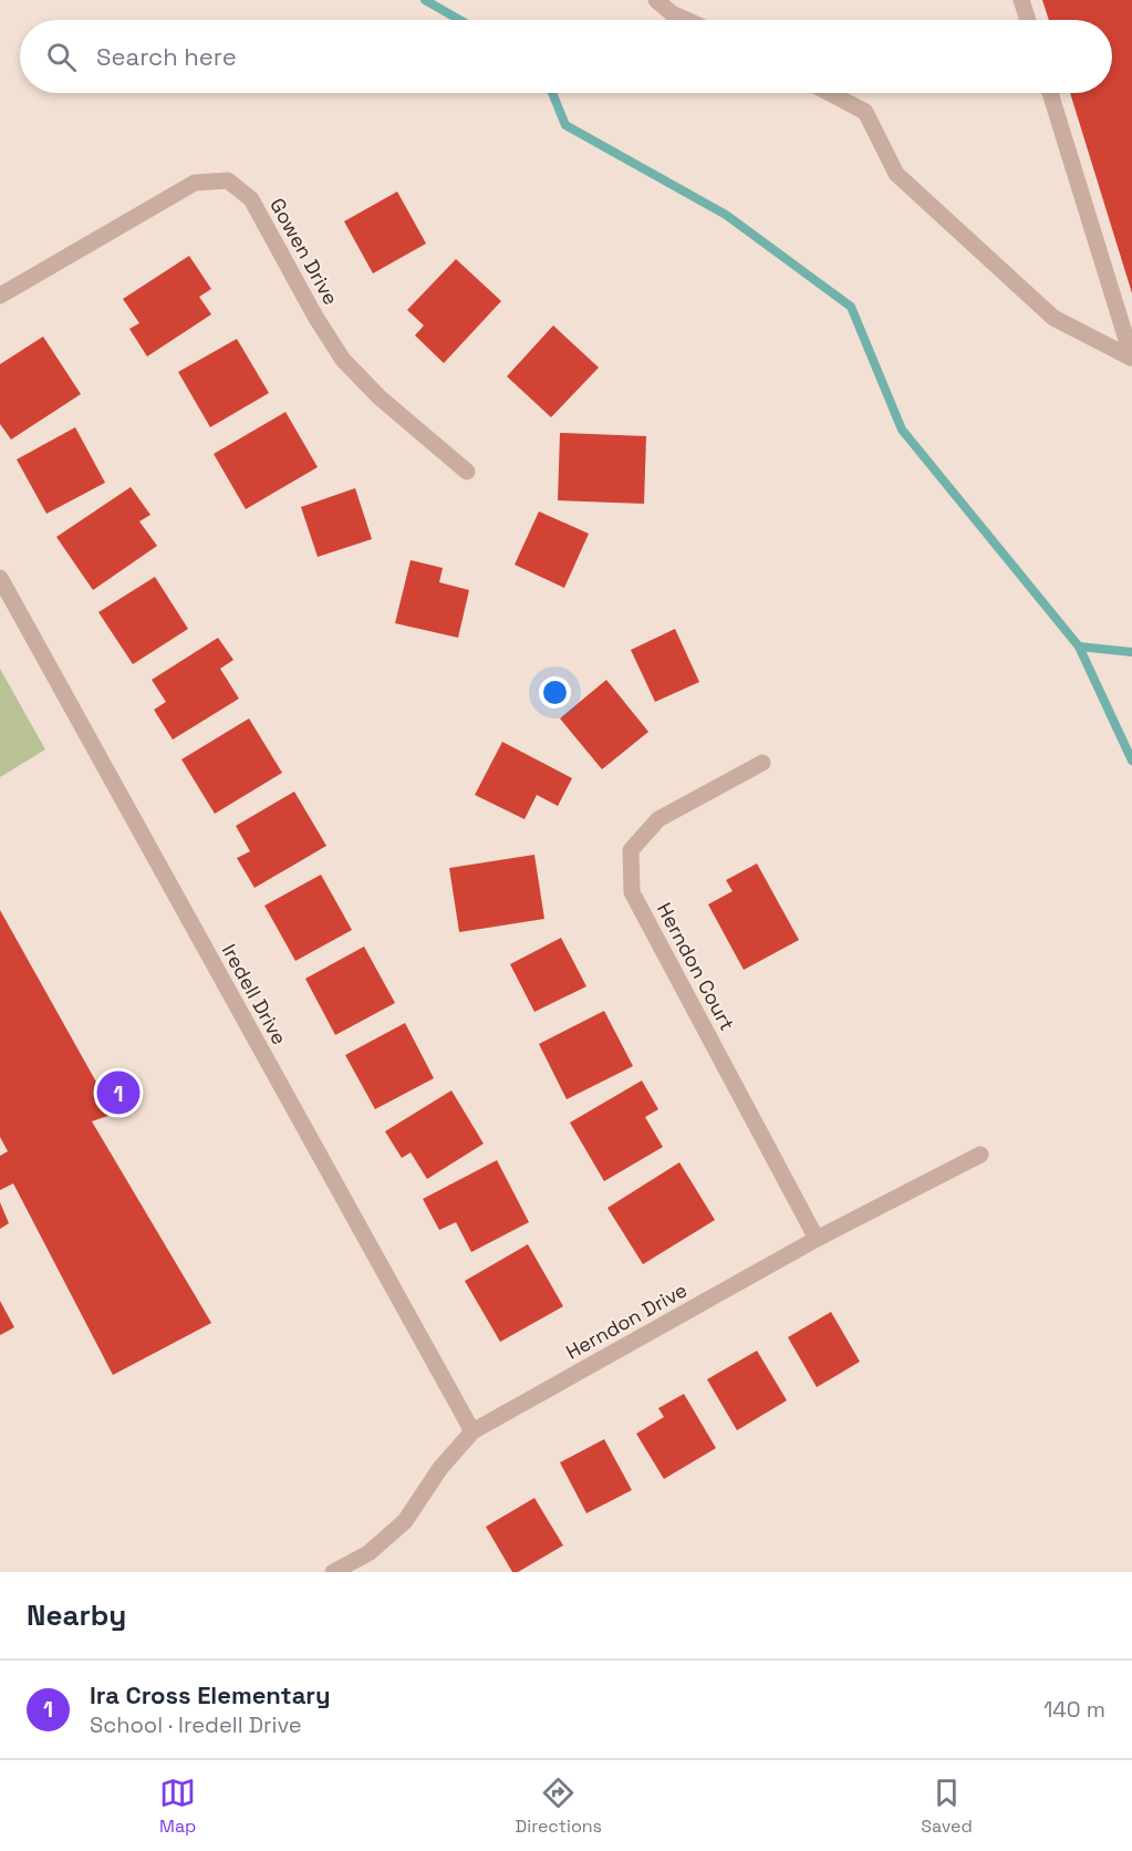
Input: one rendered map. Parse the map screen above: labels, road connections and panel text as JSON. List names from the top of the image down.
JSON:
{
  "streets": {
    "street": [
      "Gowen Drive",
      "Herndon Court",
      "Iredell Drive",
      "Herndon Drive"
    ]
  },
  "crossings": [
    ["Herndon Court", "Herndon Drive"],
    ["Iredell Drive", "Herndon Drive"]
  ],
  "page": {
    "search": "Search here",
    "pins": "1",
    "heading": "Nearby",
    "list": [
      {
        "mark": "1",
        "name": "Ira Cross Elementary",
        "note": "School · Iredell Drive",
        "value": "140 m"
      }
    ],
    "nav": ["Map", "Directions", "Saved"]
  }
}
